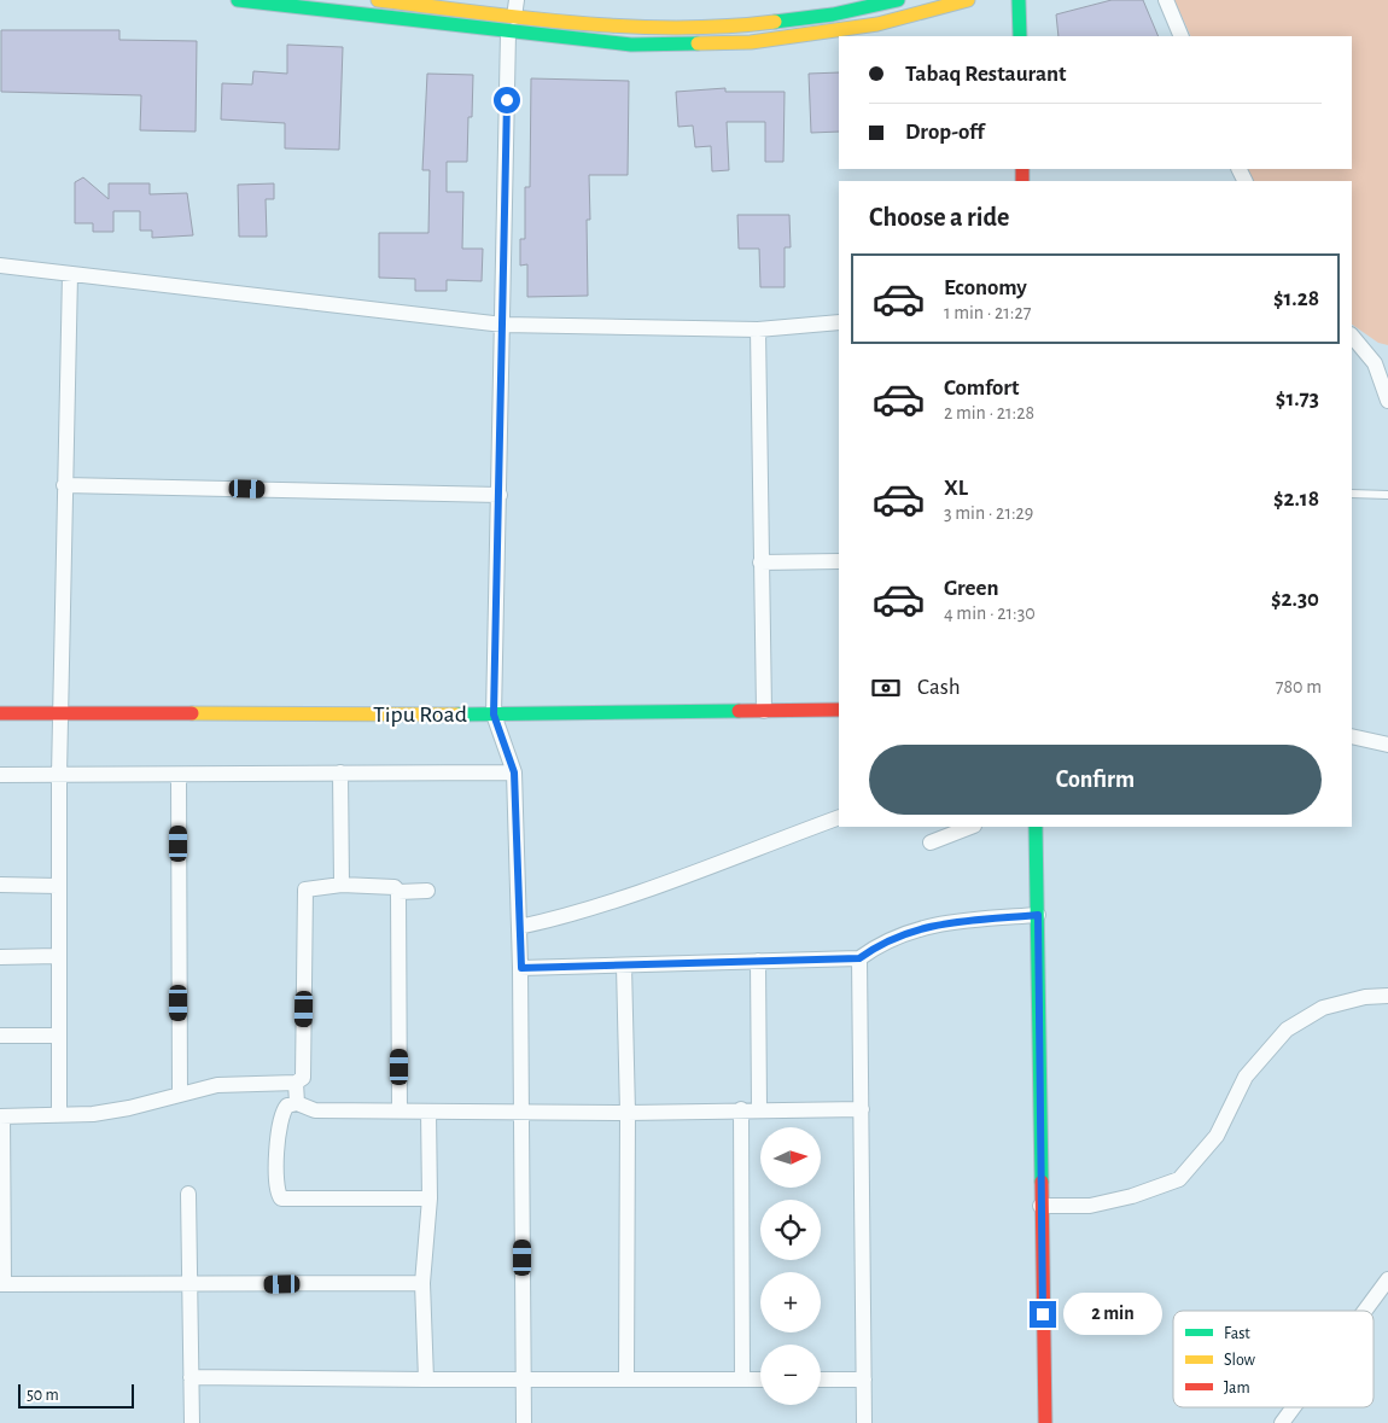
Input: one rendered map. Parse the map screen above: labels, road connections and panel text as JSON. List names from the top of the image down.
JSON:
{
  "streets": {
    "street": ["Tipu Road"]
  },
  "legend": ["Fast", "Slow", "Jam"],
  "scale_bar": "50 m",
  "north": "right",
  "page": {
    "banner": ["Tabaq Restaurant", "Drop-off"],
    "heading": "Choose a ride",
    "list": [
      {
        "name": "Economy",
        "note": "1 min · 21:27",
        "value": "$1.28"
      },
      {
        "name": "Comfort",
        "note": "2 min · 21:28",
        "value": "$1.73"
      },
      {
        "name": "XL",
        "note": "3 min · 21:29",
        "value": "$2.18"
      },
      {
        "name": "Green",
        "note": "4 min · 21:30",
        "value": "$2.30"
      }
    ],
    "pay": ["Cash", "780 m"],
    "buttons": "Confirm",
    "map_buttons": ["+", "−"],
    "bubble": "2 min",
    "scale": "50 m"
  }
}
